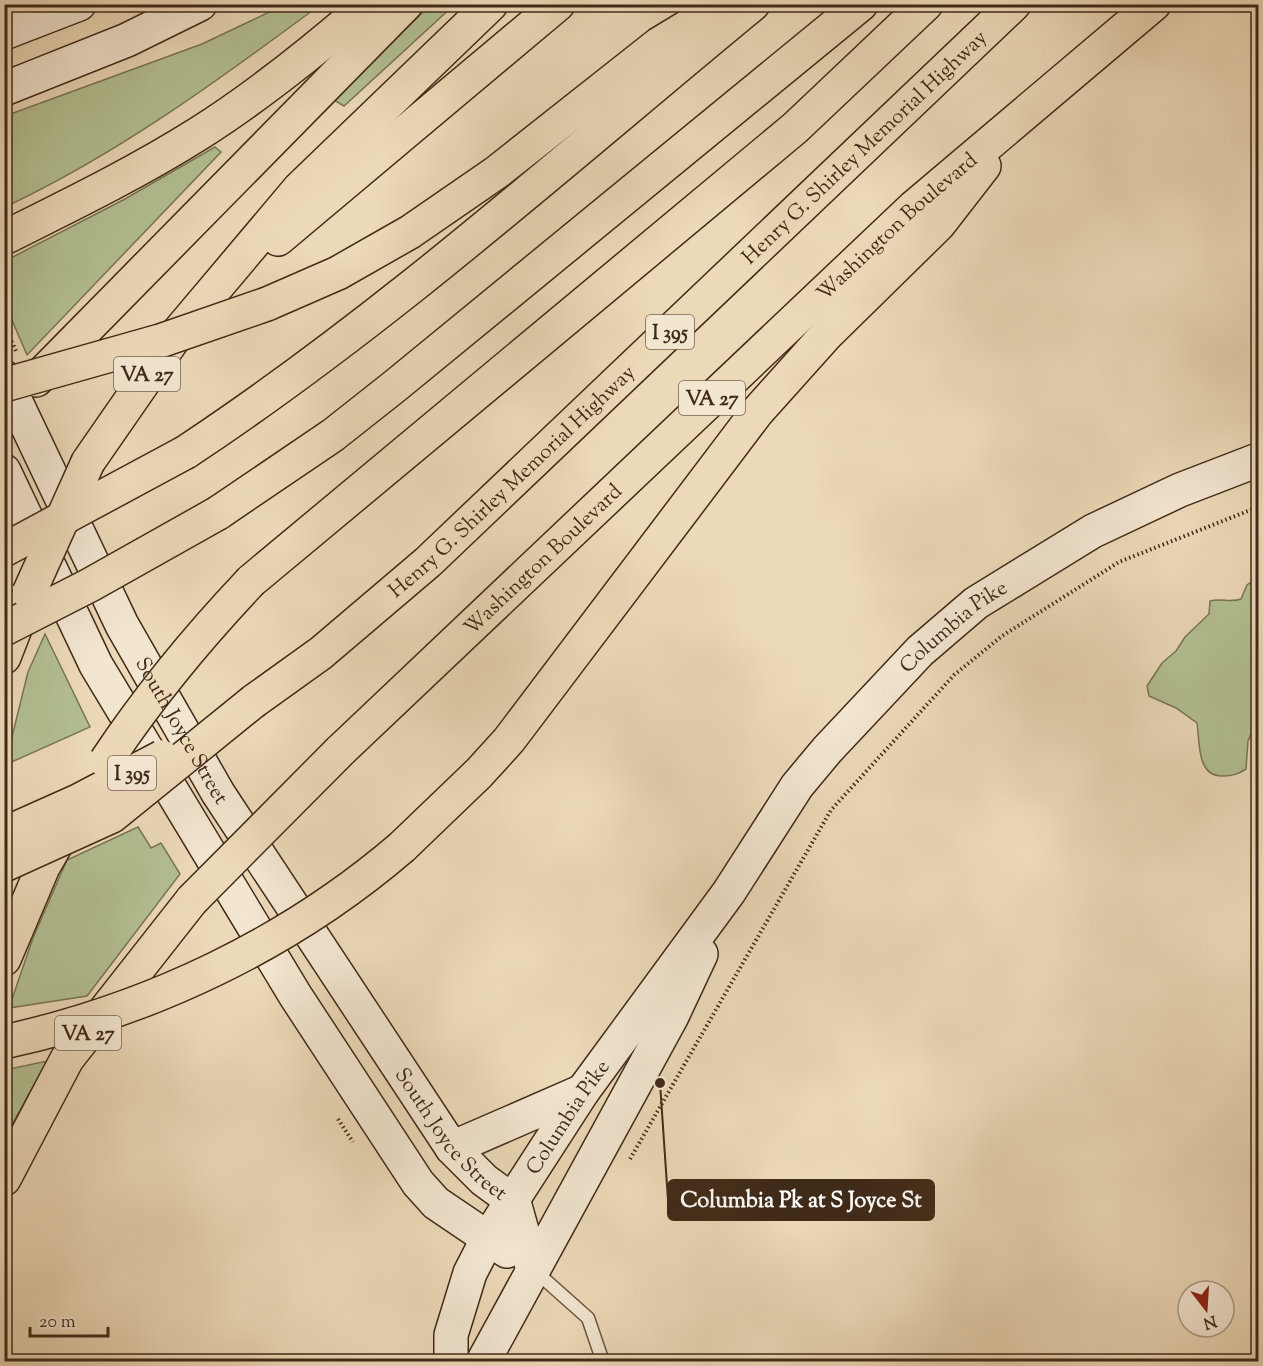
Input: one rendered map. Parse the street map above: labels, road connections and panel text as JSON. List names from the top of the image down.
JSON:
{
  "streets": {
    "highway": [
      "Henry G. Shirley Memorial Highway",
      "Washington Boulevard",
      "I 395",
      "VA 27"
    ],
    "main road": ["Columbia Pike", "South Joyce Street"]
  },
  "crossings": [
    ["Columbia Pike", "South Joyce Street"]
  ],
  "places": ["Columbia Pk at S Joyce St"],
  "scale_bar": "20 m",
  "north": "bottom"
}
